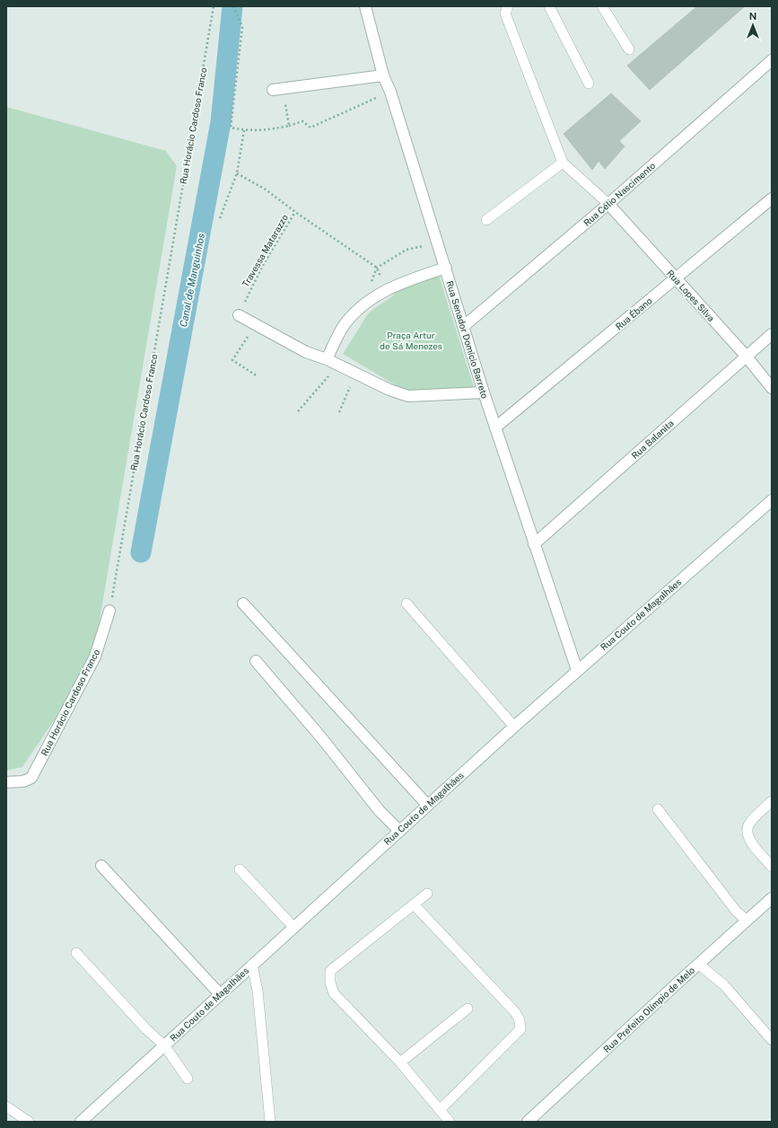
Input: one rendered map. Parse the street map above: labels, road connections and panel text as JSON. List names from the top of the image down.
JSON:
{
  "streets": {
    "street": [
      "Rua Horácio Cardoso Franco",
      "Rua Célio Nascimento",
      "Rua Lopes Silva",
      "Rua Ébano",
      "Rua Senador Domício Barreto",
      "Rua Balanita",
      "Rua Couto de Magalhães",
      "Rua Prefeito Olímpio de Melo"
    ],
    "path": ["Travessa Matarazzo"]
  },
  "crossings": [
    ["Rua Célio Nascimento", "Rua Lopes Silva"],
    ["Rua Célio Nascimento", "Rua Senador Domício Barreto"],
    ["Rua Lopes Silva", "Rua Ébano"],
    ["Rua Lopes Silva", "Rua Balanita"],
    ["Rua Ébano", "Rua Senador Domício Barreto"],
    ["Rua Senador Domício Barreto", "Rua Balanita"],
    ["Rua Senador Domício Barreto", "Rua Couto de Magalhães"]
  ],
  "water": ["Canal de Manguinhos"],
  "parks": ["Praça Artur de Sá Menezes"],
  "north": "top"
}
